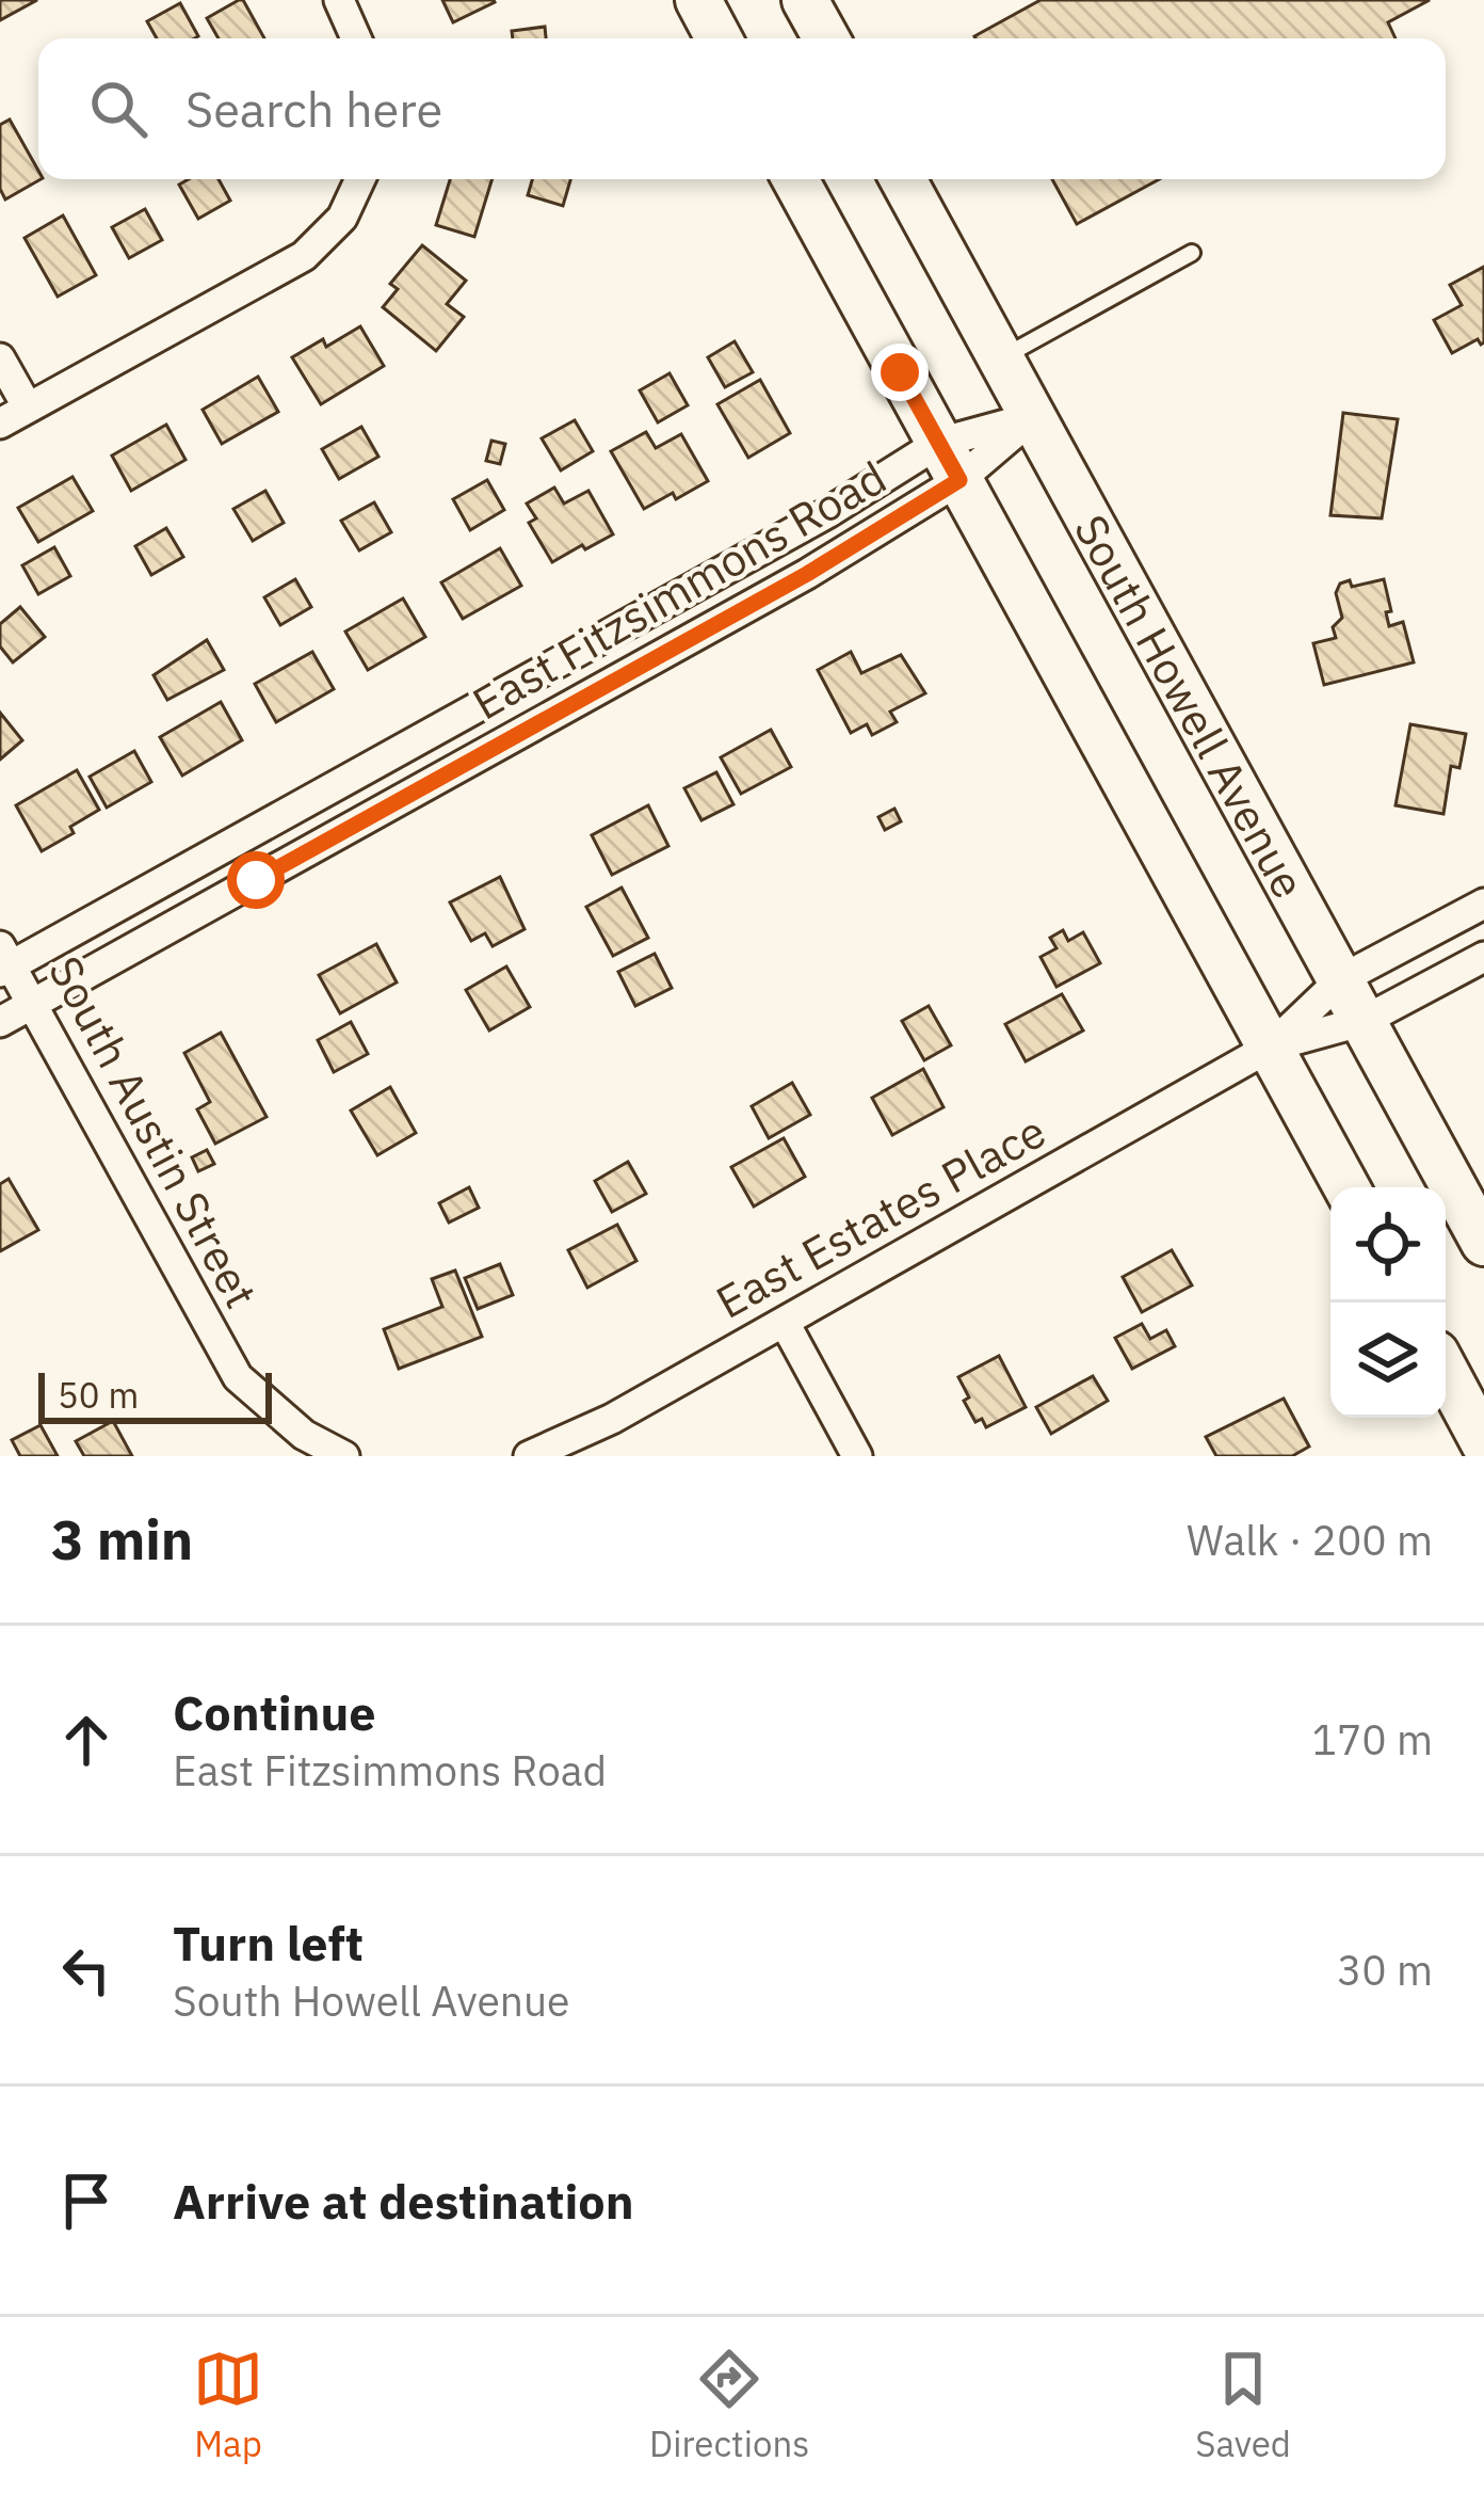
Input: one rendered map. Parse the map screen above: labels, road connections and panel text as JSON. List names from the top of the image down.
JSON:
{
  "streets": {
    "main road": ["South Howell Avenue"],
    "street": ["East Fitzsimmons Road", "South Austin Street", "East Estates Place"]
  },
  "crossings": [
    ["East Fitzsimmons Road", "South Howell Avenue"],
    ["East Fitzsimmons Road", "South Austin Street"],
    ["South Howell Avenue", "East Estates Place"]
  ],
  "scale_bar": "50 m",
  "page": {
    "search": "Search here",
    "scale": "50 m",
    "heading": ["3 min", "Walk · 200 m"],
    "list": [
      ["Continue", "East Fitzsimmons Road", "170 m"],
      ["Turn left", "South Howell Avenue", "30 m"],
      "Arrive at destination"
    ],
    "nav": ["Map", "Directions", "Saved"]
  }
}
